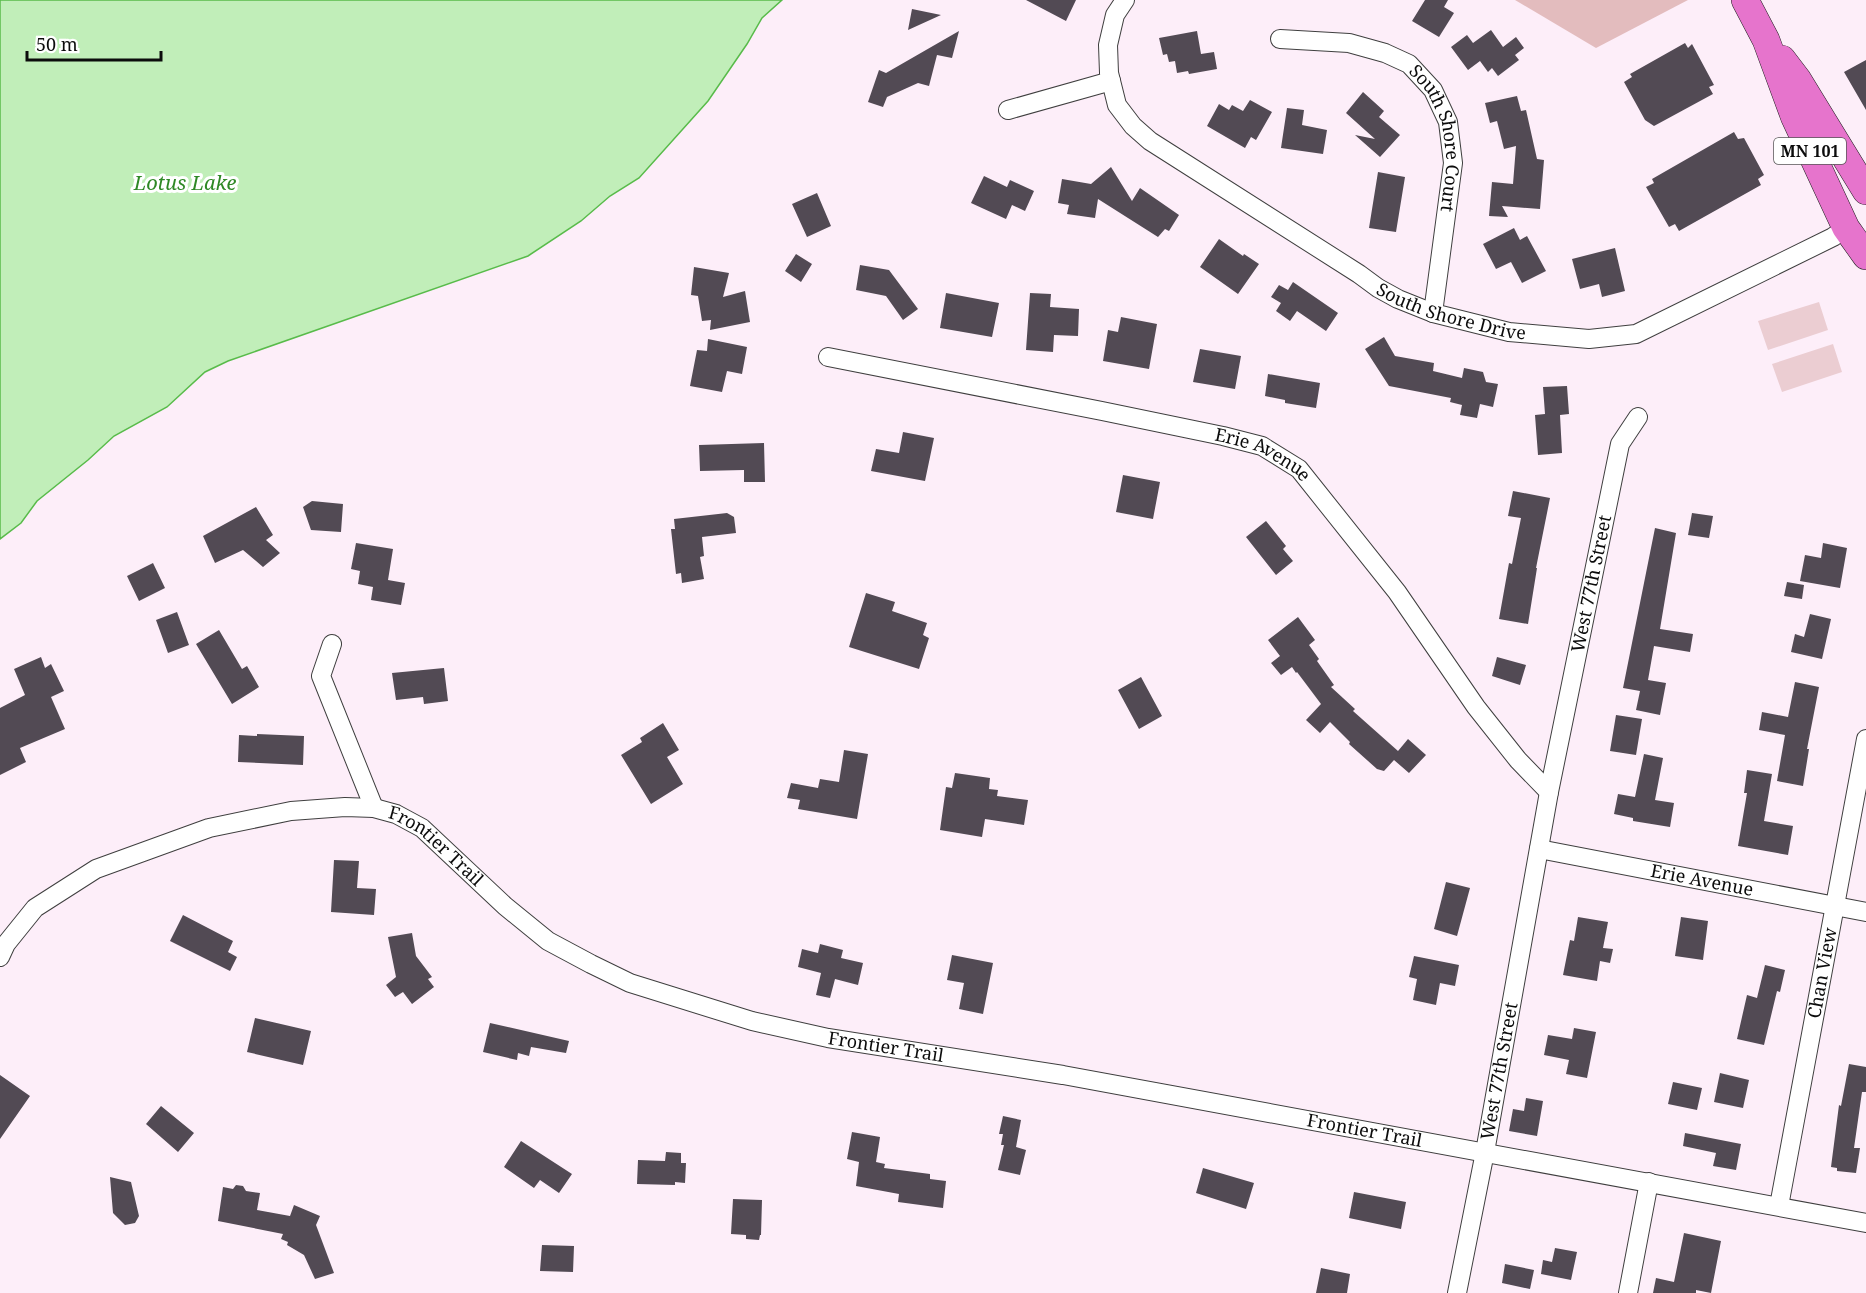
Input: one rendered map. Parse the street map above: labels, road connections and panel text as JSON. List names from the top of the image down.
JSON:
{
  "streets": {
    "main road": ["MN 101"],
    "street": [
      "South Shore Court",
      "South Shore Drive",
      "Erie Avenue",
      "West 77th Street",
      "Frontier Trail",
      "Chan View"
    ]
  },
  "crossings": [
    ["South Shore Court", "South Shore Drive"],
    ["MN 101", "South Shore Drive"],
    ["Erie Avenue", "West 77th Street"],
    ["Erie Avenue", "Chan View"],
    ["West 77th Street", "Frontier Trail"],
    ["Frontier Trail", "Chan View"]
  ],
  "water": ["Lotus Lake"],
  "scale_bar": "50 m"
}
